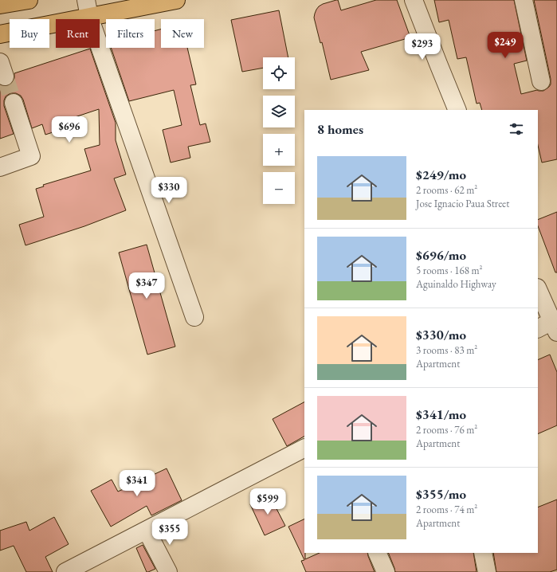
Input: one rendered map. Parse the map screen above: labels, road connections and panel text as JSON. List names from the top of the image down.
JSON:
{
  "page": {
    "chip": [
      "Buy",
      "Rent",
      "Filters",
      "New"
    ],
    "price": [
      "$249",
      "$293",
      "$696",
      "$330",
      "$347",
      "$341",
      "$599",
      "$355"
    ],
    "map_buttons": ["+", "−"],
    "heading": "8 homes",
    "list": [
      {
        "name": "$249/mo",
        "note": "2 rooms · 62 m² · Jose Ignacio Paua Street"
      },
      {
        "name": "$696/mo",
        "note": "5 rooms · 168 m² · Aguinaldo Highway"
      },
      {
        "name": "$330/mo",
        "note": "3 rooms · 83 m² · Apartment"
      },
      {
        "name": "$341/mo",
        "note": "2 rooms · 76 m² · Apartment"
      },
      {
        "name": "$355/mo",
        "note": "2 rooms · 74 m² · Apartment"
      }
    ]
  }
}
